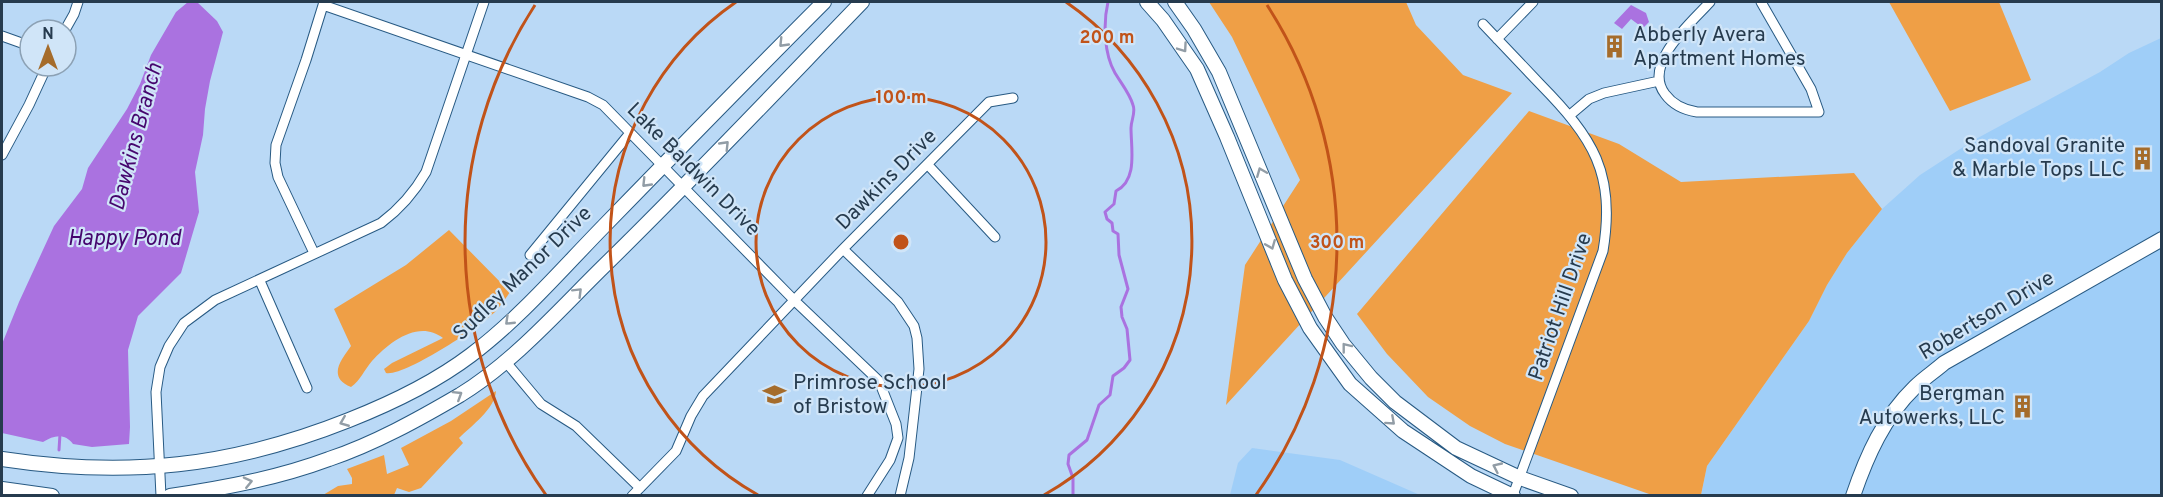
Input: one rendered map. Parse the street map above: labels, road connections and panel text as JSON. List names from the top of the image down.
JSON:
{
  "streets": {
    "main road": ["Sudley Manor Drive", "Robertson Drive"],
    "street": ["Lake Baldwin Drive", "Dawkins Drive", "Patriot Hill Drive"]
  },
  "crossings": [
    ["Lake Baldwin Drive", "Dawkins Drive"],
    ["Lake Baldwin Drive", "Sudley Manor Drive"]
  ],
  "water": ["Dawkins Branch", "Happy Pond"],
  "places": {
    "building": ["Abberly Avera Apartment Homes", "Sandoval Granite & Marble Tops LLC", "Bergman Autowerks, LLC"],
    "school or university": ["Primrose School of Bristow"]
  },
  "north": "top",
  "rings": ["200 m", "100 m", "300 m"]
}
